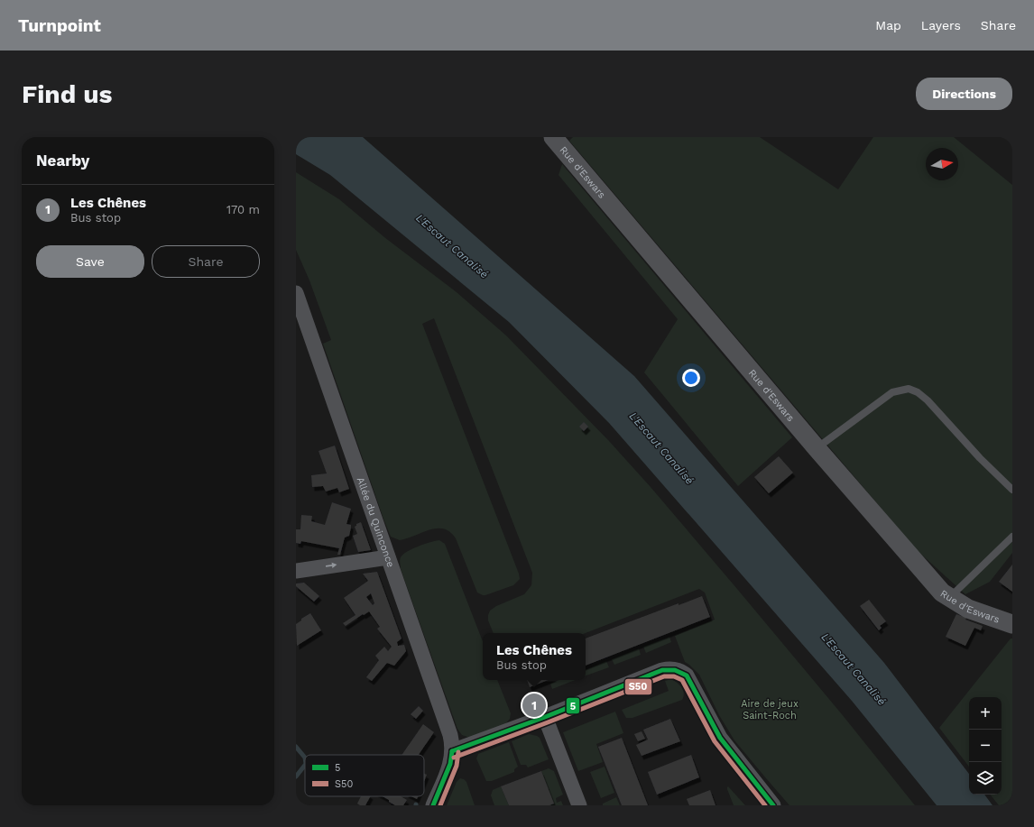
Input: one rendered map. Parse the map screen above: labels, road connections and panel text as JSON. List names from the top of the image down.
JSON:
{
  "streets": {
    "street": ["Rue d'Eswars", "Allée du Quinconce"]
  },
  "water": ["L'Escaut Canalisé"],
  "parks": ["Aire de jeux Saint-Roch"],
  "lines": ["transit line 5", "transit line S50"],
  "legend": ["5", "S50"],
  "north": "right",
  "page": {
    "header": "Turnpoint",
    "nav": ["Map", "Layers", "Share"],
    "buttons": [
      "Directions",
      ["Save", "Share"]
    ],
    "title": "Find us",
    "heading": "Nearby",
    "list": [
      {
        "mark": "1",
        "name": "Les Chênes",
        "note": "Bus stop",
        "value": "170 m"
      }
    ],
    "popup": ["Les Chênes", "Bus stop"],
    "pins": "1",
    "map_buttons": ["+", "−"]
  }
}
